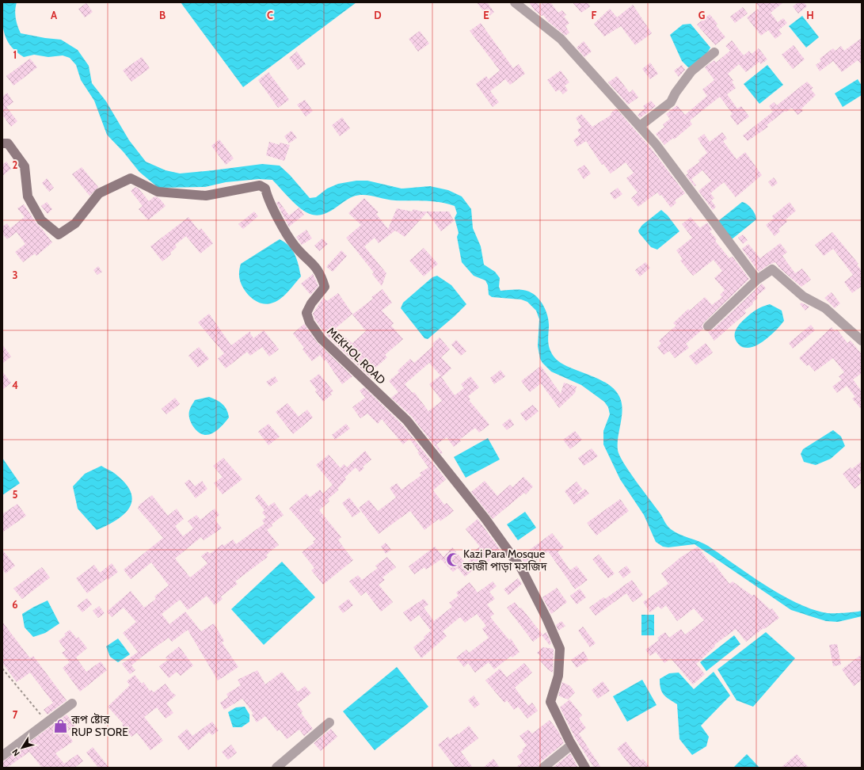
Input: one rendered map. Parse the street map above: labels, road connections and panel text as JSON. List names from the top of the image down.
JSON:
{
  "streets": {
    "street": ["MEKHOL ROAD"]
  },
  "places": {
    "mosque": ["Kazi Para Mosque কাজী পাড়া মসজিদ"],
    "shop": ["রূপ ষ্টোর RUP STORE"]
  },
  "north": "bottom left",
  "grid": {
    "columns": [
      "A",
      "B",
      "C",
      "D",
      "E",
      "F",
      "G",
      "H"
    ],
    "rows": [
      "1",
      "2",
      "3",
      "4",
      "5",
      "6",
      "7"
    ]
  }
}
